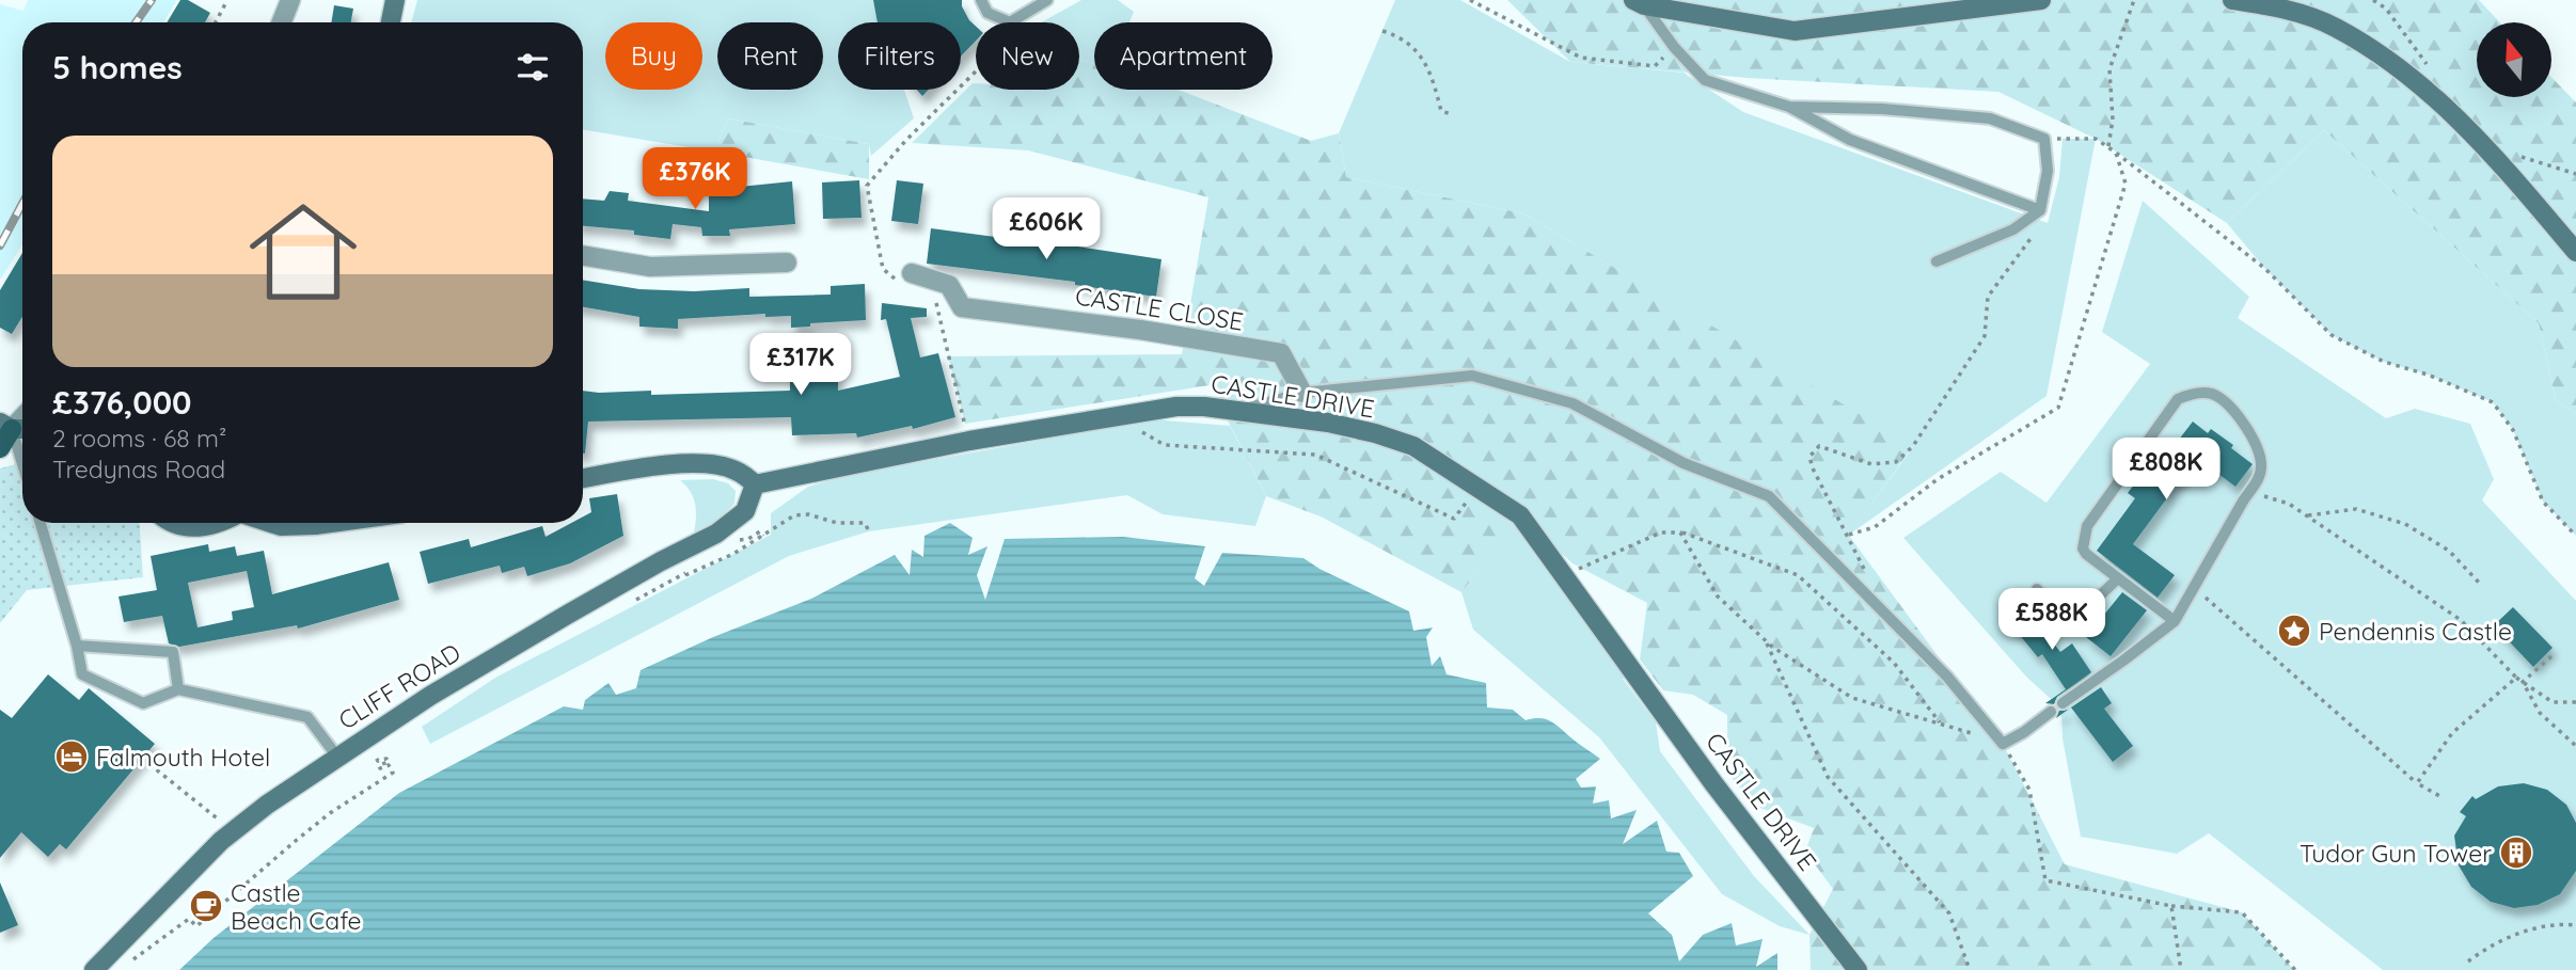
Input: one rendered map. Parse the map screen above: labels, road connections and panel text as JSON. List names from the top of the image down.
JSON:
{
  "streets": {
    "street": ["CASTLE CLOSE", "CASTLE DRIVE", "CLIFF ROAD"]
  },
  "crossings": [
    ["CASTLE DRIVE", "CLIFF ROAD"]
  ],
  "places": {
    "place": ["Pendennis Castle"],
    "hotel": ["Falmouth Hotel"],
    "building": ["Tudor Gun Tower"],
    "cafe": ["Castle Beach Cafe"]
  },
  "north": "top",
  "page": {
    "chip": [
      "Buy",
      "Rent",
      "Filters",
      "New",
      "Apartment"
    ],
    "heading": "5 homes",
    "list": [
      {
        "name": "£376,000",
        "note": "2 rooms · 68 m² · Tredynas Road"
      }
    ],
    "price": [
      "£376K",
      "£606K",
      "£317K",
      "£808K",
      "£588K"
    ]
  }
}
